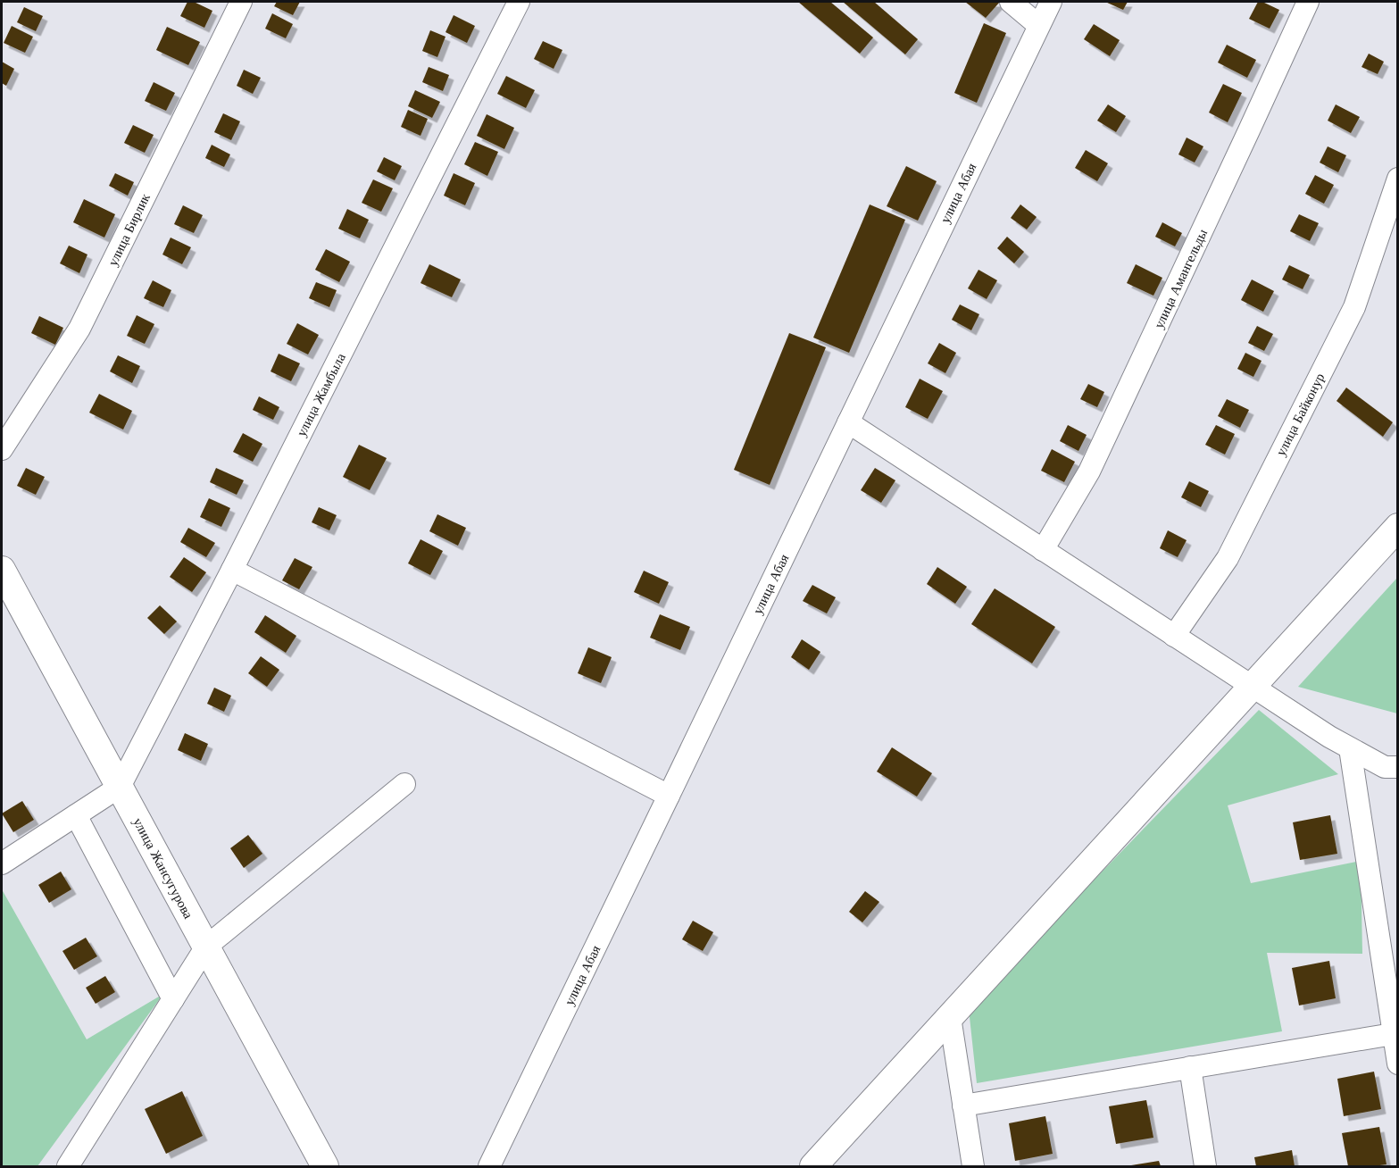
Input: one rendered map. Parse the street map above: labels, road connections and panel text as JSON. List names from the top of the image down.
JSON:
{
  "streets": {
    "main road": ["улица Жансугурова"],
    "street": [
      "улица Абая",
      "улица Бирлик",
      "улица Амангельды",
      "улица Жамбыла",
      "улица Байконур"
    ]
  },
  "crossings": [
    ["улица Жамбыла", "улица Жансугурова"]
  ]
}
